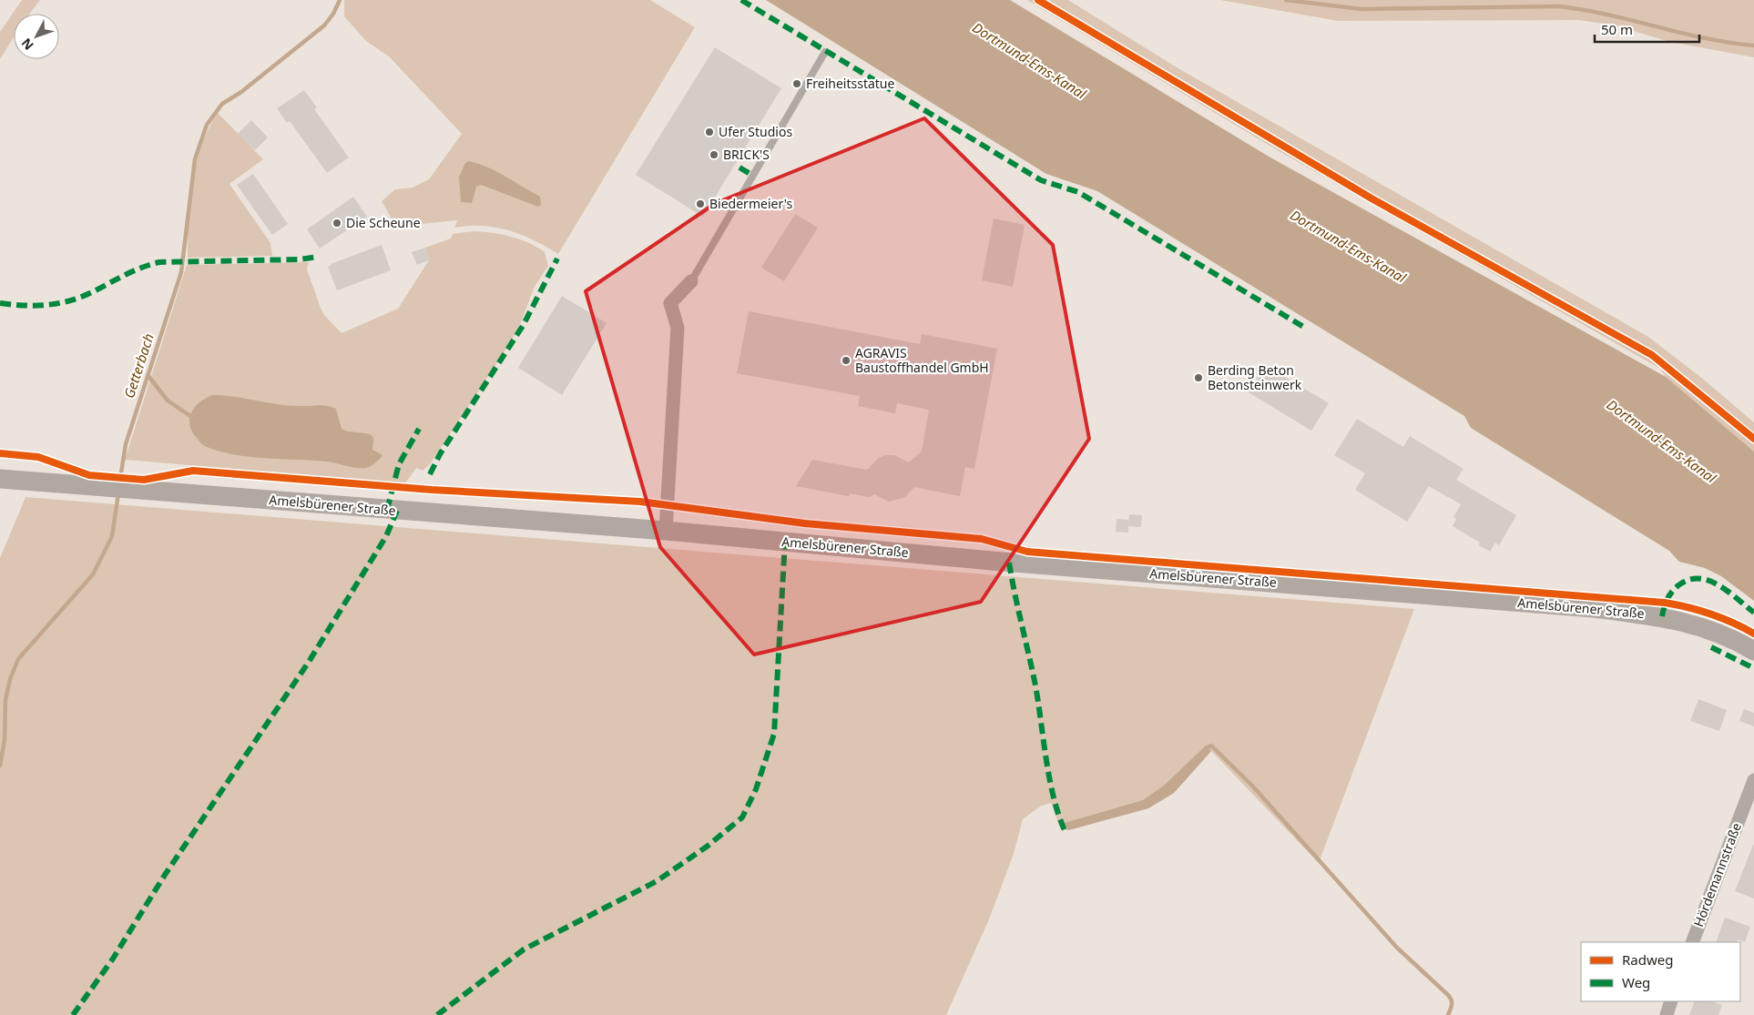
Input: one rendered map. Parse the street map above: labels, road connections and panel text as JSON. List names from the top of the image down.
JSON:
{
  "streets": {
    "main road": ["Amelsbürener Straße"],
    "street": ["Hördemannstraße"]
  },
  "water": ["Dortmund-Ems-Kanal", "Getterbach"],
  "places": [
    "Freiheitsstatue",
    "Ufer Studios",
    "BRICK'S",
    "Biedermeier's",
    "Die Scheune",
    "AGRAVIS Baustoffhandel GmbH",
    "Berding Beton Betonsteinwerk"
  ],
  "legend": ["Radweg", "Weg"],
  "scale_bar": "50 m",
  "north": "bottom left"
}
